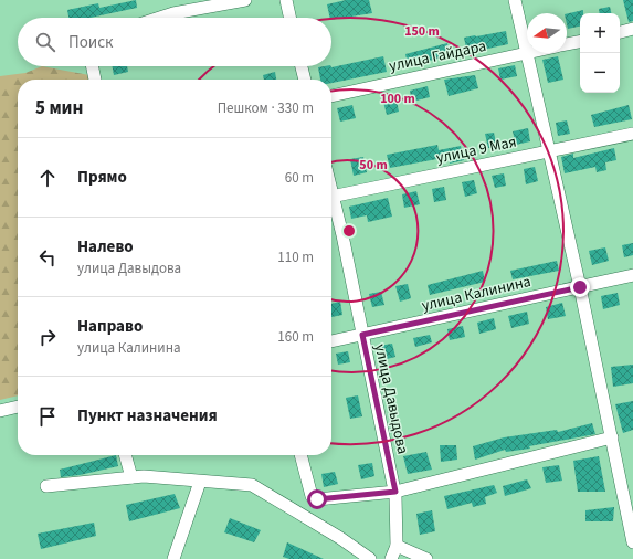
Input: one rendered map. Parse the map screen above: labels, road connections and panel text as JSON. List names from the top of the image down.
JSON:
{
  "streets": {
    "street": [
      "улица Гайдара",
      "улица 9 Мая",
      "улица Калинина",
      "улица Давыдова"
    ]
  },
  "crossings": [
    ["улица Калинина", "улица Давыдова"]
  ],
  "north": "left",
  "page": {
    "map_buttons": ["+", "−"],
    "search": "Поиск",
    "heading": ["5 мин", "Пешком · 330 m"],
    "list": [
      ["Прямо", "60 m"],
      ["Налево", "улица Давыдова", "110 m"],
      ["Направо", "улица Калинина", "160 m"],
      "Пункт назначения"
    ]
  },
  "rings": ["150 m", "100 m", "50 m"]
}
